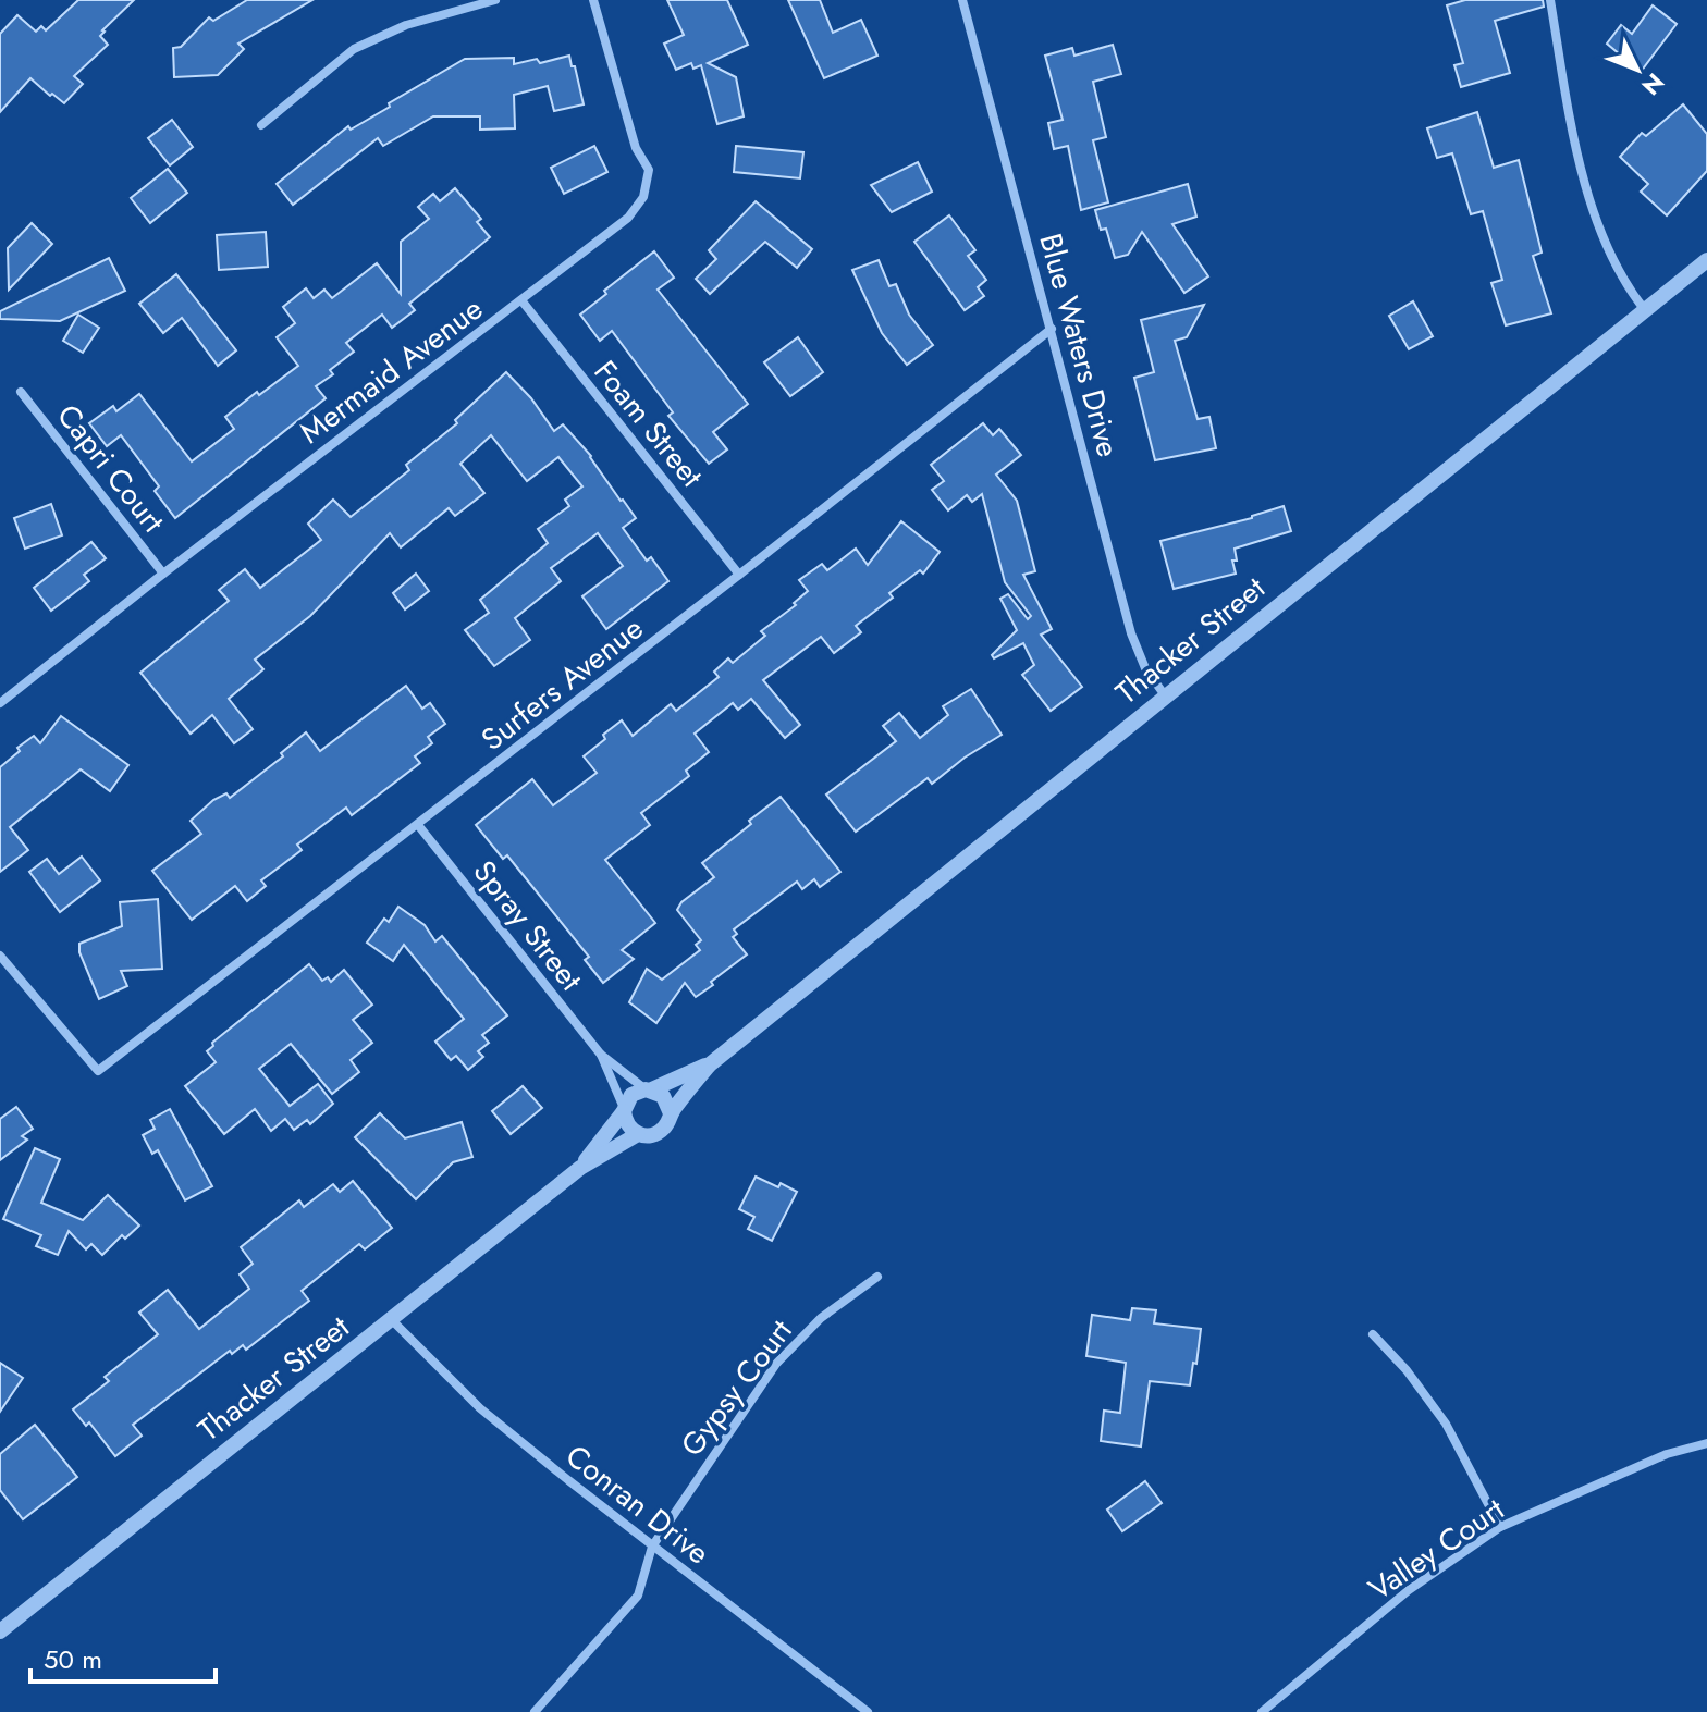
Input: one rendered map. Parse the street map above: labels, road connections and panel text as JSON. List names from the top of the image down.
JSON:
{
  "streets": {
    "street": [
      "Blue Waters Drive",
      "Mermaid Avenue",
      "Foam Street",
      "Capri Court",
      "Thacker Street",
      "Surfers Avenue",
      "Spray Street",
      "Gypsy Court",
      "Conran Drive",
      "Valley Court"
    ]
  },
  "crossings": [
    ["Blue Waters Drive", "Thacker Street"],
    ["Blue Waters Drive", "Surfers Avenue"],
    ["Mermaid Avenue", "Foam Street"],
    ["Mermaid Avenue", "Capri Court"],
    ["Foam Street", "Surfers Avenue"],
    ["Thacker Street", "Spray Street"],
    ["Thacker Street", "Conran Drive"],
    ["Surfers Avenue", "Spray Street"],
    ["Gypsy Court", "Conran Drive"]
  ],
  "scale_bar": "50 m",
  "north": "bottom right"
}
